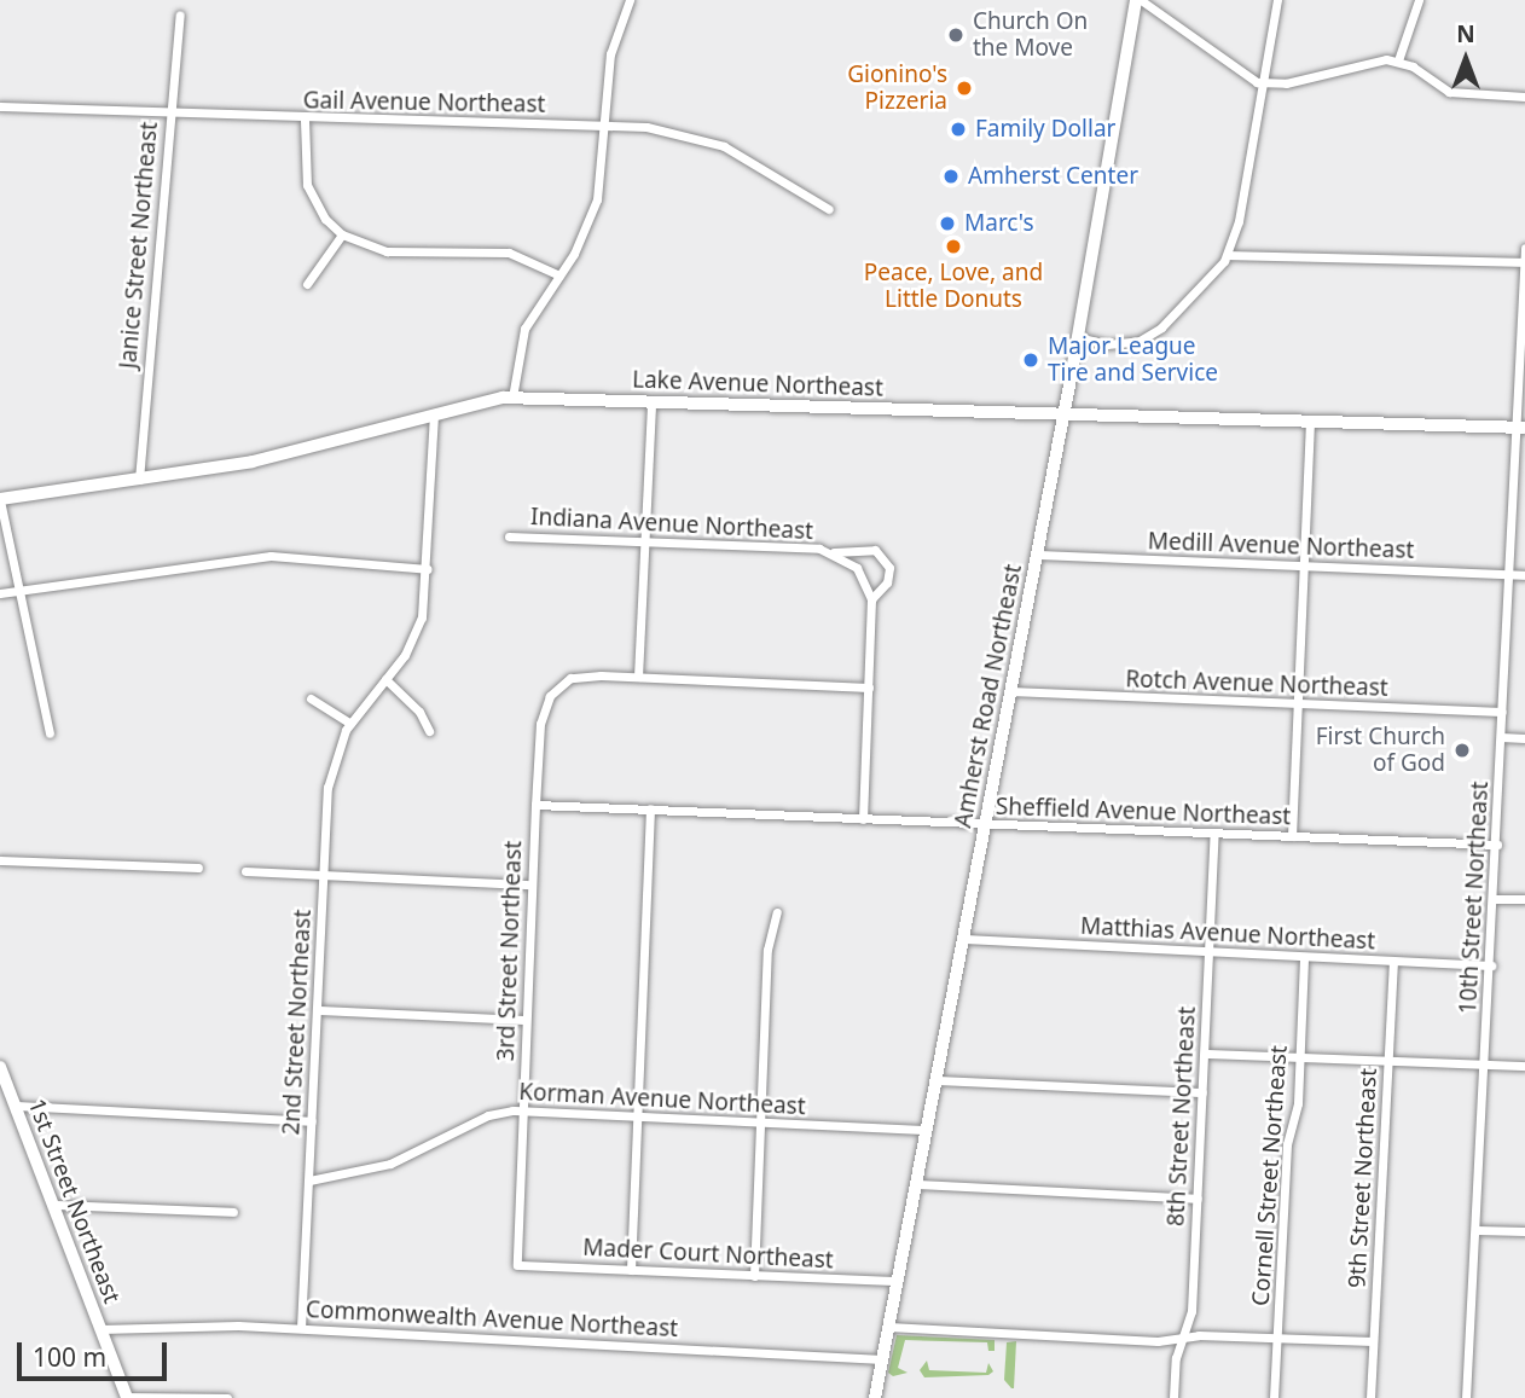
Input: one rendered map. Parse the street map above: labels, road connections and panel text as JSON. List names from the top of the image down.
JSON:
{
  "streets": {
    "street": [
      "Gail Avenue Northeast",
      "Janice Street Northeast",
      "Lake Avenue Northeast",
      "Indiana Avenue Northeast",
      "Medill Avenue Northeast",
      "Rotch Avenue Northeast",
      "Amherst Road Northeast",
      "Sheffield Avenue Northeast",
      "10th Street Northeast",
      "Matthias Avenue Northeast",
      "3rd Street Northeast",
      "2nd Street Northeast",
      "Korman Avenue Northeast",
      "8th Street Northeast",
      "Cornell Street Northeast",
      "9th Street Northeast",
      "1st Street Northeast",
      "Mader Court Northeast",
      "Commonwealth Avenue Northeast"
    ]
  },
  "crossings": [
    ["Gail Avenue Northeast", "Janice Street Northeast"],
    ["Janice Street Northeast", "Lake Avenue Northeast"],
    ["Lake Avenue Northeast", "Amherst Road Northeast"],
    ["Lake Avenue Northeast", "10th Street Northeast"],
    ["Lake Avenue Northeast", "2nd Street Northeast"],
    ["Medill Avenue Northeast", "Amherst Road Northeast"],
    ["Medill Avenue Northeast", "10th Street Northeast"],
    ["Rotch Avenue Northeast", "Amherst Road Northeast"],
    ["Rotch Avenue Northeast", "10th Street Northeast"],
    ["Amherst Road Northeast", "Sheffield Avenue Northeast"],
    ["Amherst Road Northeast", "Matthias Avenue Northeast"],
    ["Amherst Road Northeast", "Korman Avenue Northeast"],
    ["Amherst Road Northeast", "Mader Court Northeast"],
    ["Amherst Road Northeast", "Commonwealth Avenue Northeast"],
    ["Sheffield Avenue Northeast", "10th Street Northeast"],
    ["Sheffield Avenue Northeast", "3rd Street Northeast"],
    ["Sheffield Avenue Northeast", "8th Street Northeast"],
    ["10th Street Northeast", "Matthias Avenue Northeast"],
    ["Matthias Avenue Northeast", "8th Street Northeast"],
    ["Matthias Avenue Northeast", "Cornell Street Northeast"],
    ["Matthias Avenue Northeast", "9th Street Northeast"],
    ["3rd Street Northeast", "Korman Avenue Northeast"],
    ["3rd Street Northeast", "Mader Court Northeast"],
    ["2nd Street Northeast", "Korman Avenue Northeast"],
    ["2nd Street Northeast", "Commonwealth Avenue Northeast"],
    ["1st Street Northeast", "Commonwealth Avenue Northeast"]
  ],
  "places": [
    "Church On the Move",
    "Gionino's Pizzeria",
    "Family Dollar",
    "Amherst Center",
    "Marc's",
    "Peace, Love, and Little Donuts",
    "Major League Tire and Service",
    "First Church of God"
  ],
  "scale_bar": "100 m",
  "north": "top"
}
